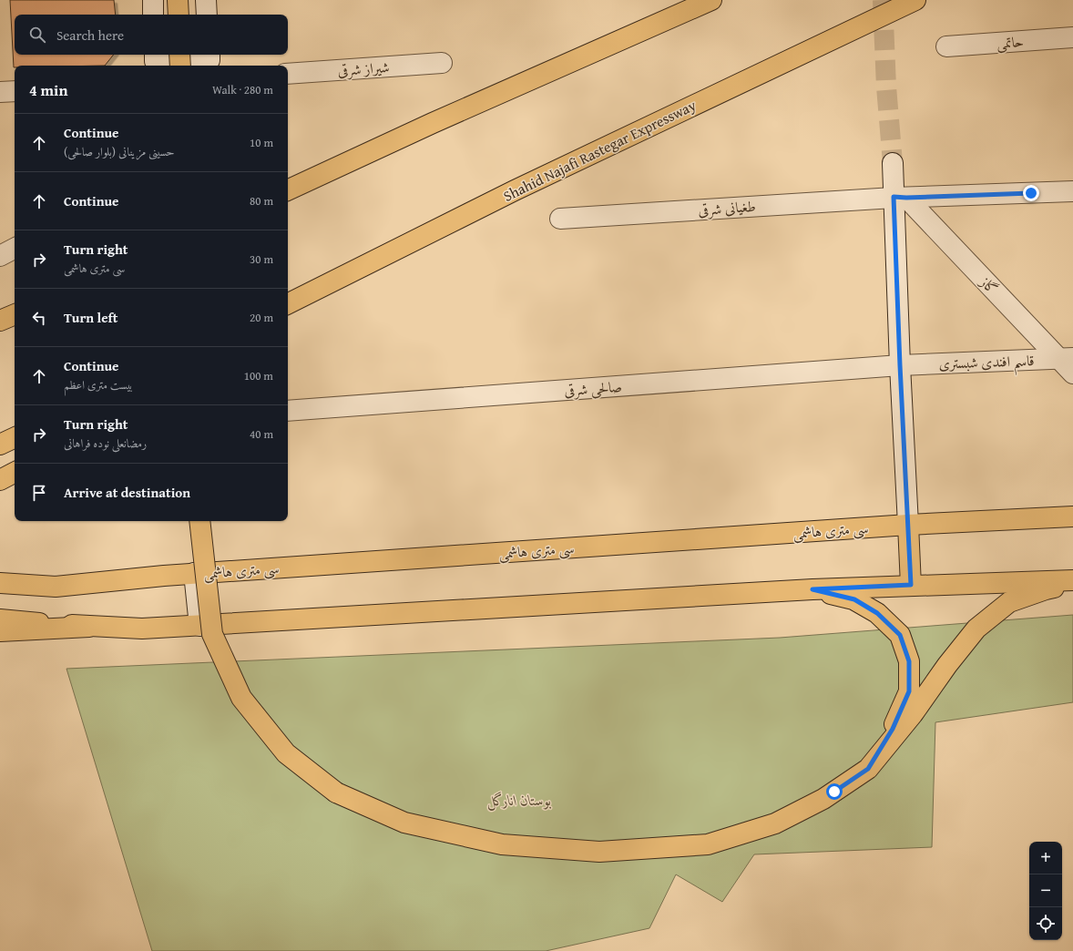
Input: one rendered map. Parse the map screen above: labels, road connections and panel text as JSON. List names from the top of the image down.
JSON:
{
  "streets": {
    "main road": ["Shahid Najafi Rastegar Expressway", "سی متری هاشمی"],
    "street": [
      "حاتمی",
      "شیراز شرقی",
      "طغیانی شرقی",
      "گاز",
      "قاسم افندی شبستری",
      "صالحی شرقی"
    ]
  },
  "crossings": [
    ["طغیانی شرقی", "گاز"],
    ["گاز", "قاسم افندی شبستری"],
    ["قاسم افندی شبستری", "صالحی شرقی"]
  ],
  "parks": ["بوستان انارگل"],
  "page": {
    "search": "Search here",
    "heading": ["4 min", "Walk · 280 m"],
    "list": [
      ["Continue", "حسینی مزینانی (بلوار صالحی)", "10 m"],
      ["Continue", "80 m"],
      ["Turn right", "سی متری هاشمی", "30 m"],
      ["Turn left", "20 m"],
      ["Continue", "بیست متری اعظم", "100 m"],
      ["Turn right", "رمضانعلی نوده فراهانی", "40 m"],
      "Arrive at destination"
    ],
    "map_buttons": ["+", "−"]
  }
}
